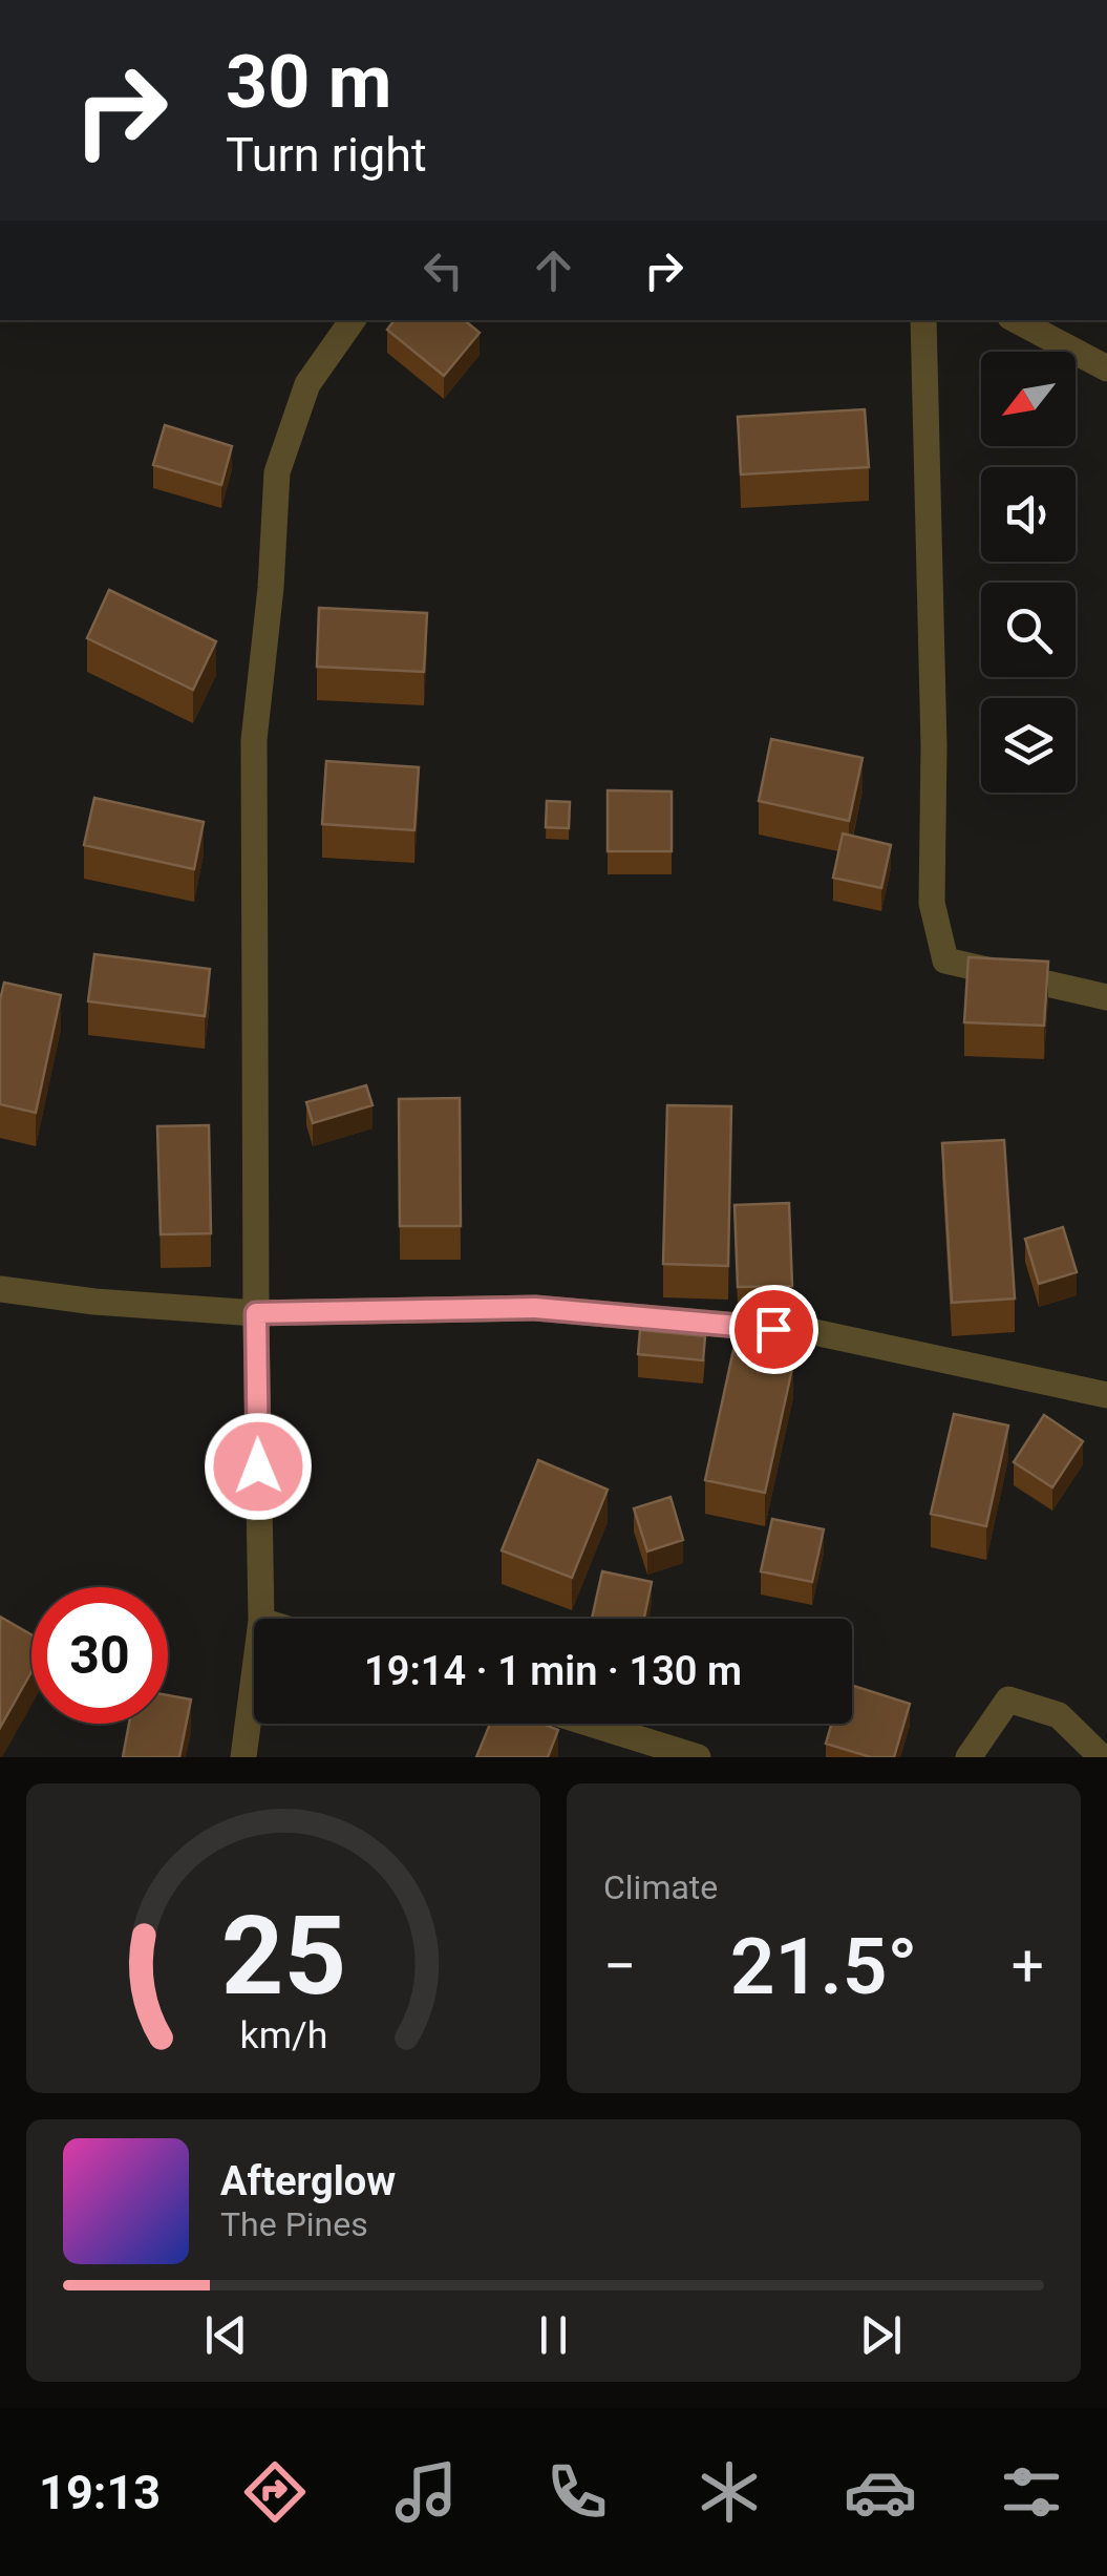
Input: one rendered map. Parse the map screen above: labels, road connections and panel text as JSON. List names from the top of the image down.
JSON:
{
  "north": "bottom left",
  "page": {
    "turn": ["30 m", "Turn right"],
    "limit": "30",
    "trip": "19:14 · 1 min · 130 m",
    "tile": "Climate",
    "heat": ["−", "21.5°", "+"],
    "song": ["Afterglow", "The Pines"],
    "tabs": "19:13",
    "gauge": ["25", "km/h"]
  }
}
